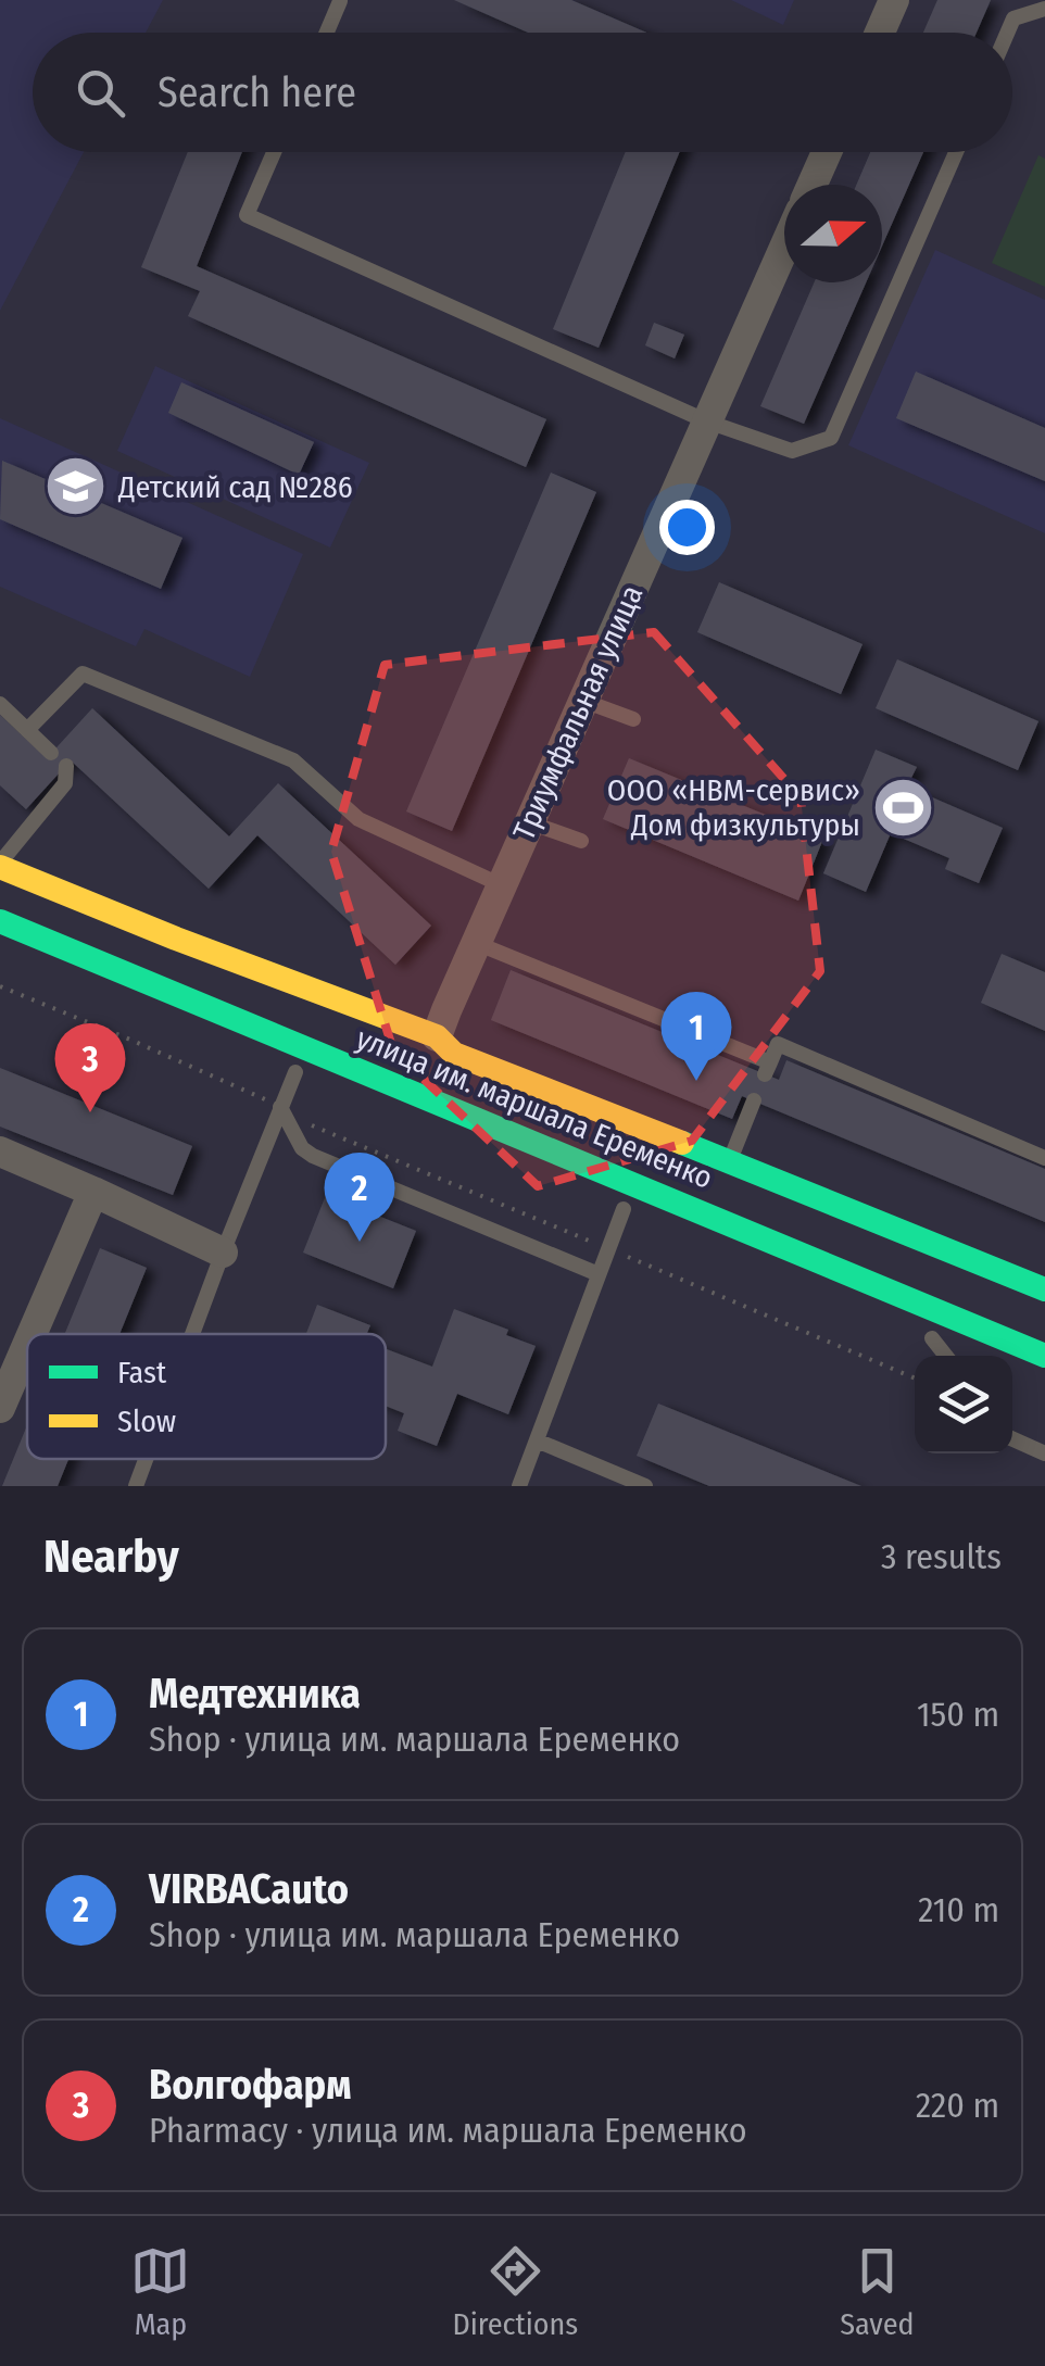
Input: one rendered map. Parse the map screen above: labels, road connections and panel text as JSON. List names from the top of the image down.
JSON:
{
  "streets": {
    "main road": ["улица им. маршала Еременко"],
    "street": ["Триумфальная улица"]
  },
  "crossings": [
    ["Триумфальная улица", "улица им. маршала Еременко"]
  ],
  "places": {
    "school or university": ["Детский сад №286"],
    "sports": ["ООО «НВМ-сервис» Дом физкультуры"]
  },
  "legend": ["Fast", "Slow"],
  "north": "right",
  "page": {
    "search": "Search here",
    "pins": ["1", "3", "2"],
    "heading": ["Nearby", "3 results"],
    "list": [
      {
        "mark": "1",
        "name": "Медтехника",
        "note": "Shop · улица им. маршала Еременко",
        "value": "150 m"
      },
      {
        "mark": "2",
        "name": "VIRBACauto",
        "note": "Shop · улица им. маршала Еременко",
        "value": "210 m"
      },
      {
        "mark": "3",
        "name": "Волгофарм",
        "note": "Pharmacy · улица им. маршала Еременко",
        "value": "220 m"
      }
    ],
    "nav": ["Map", "Directions", "Saved"]
  }
}
